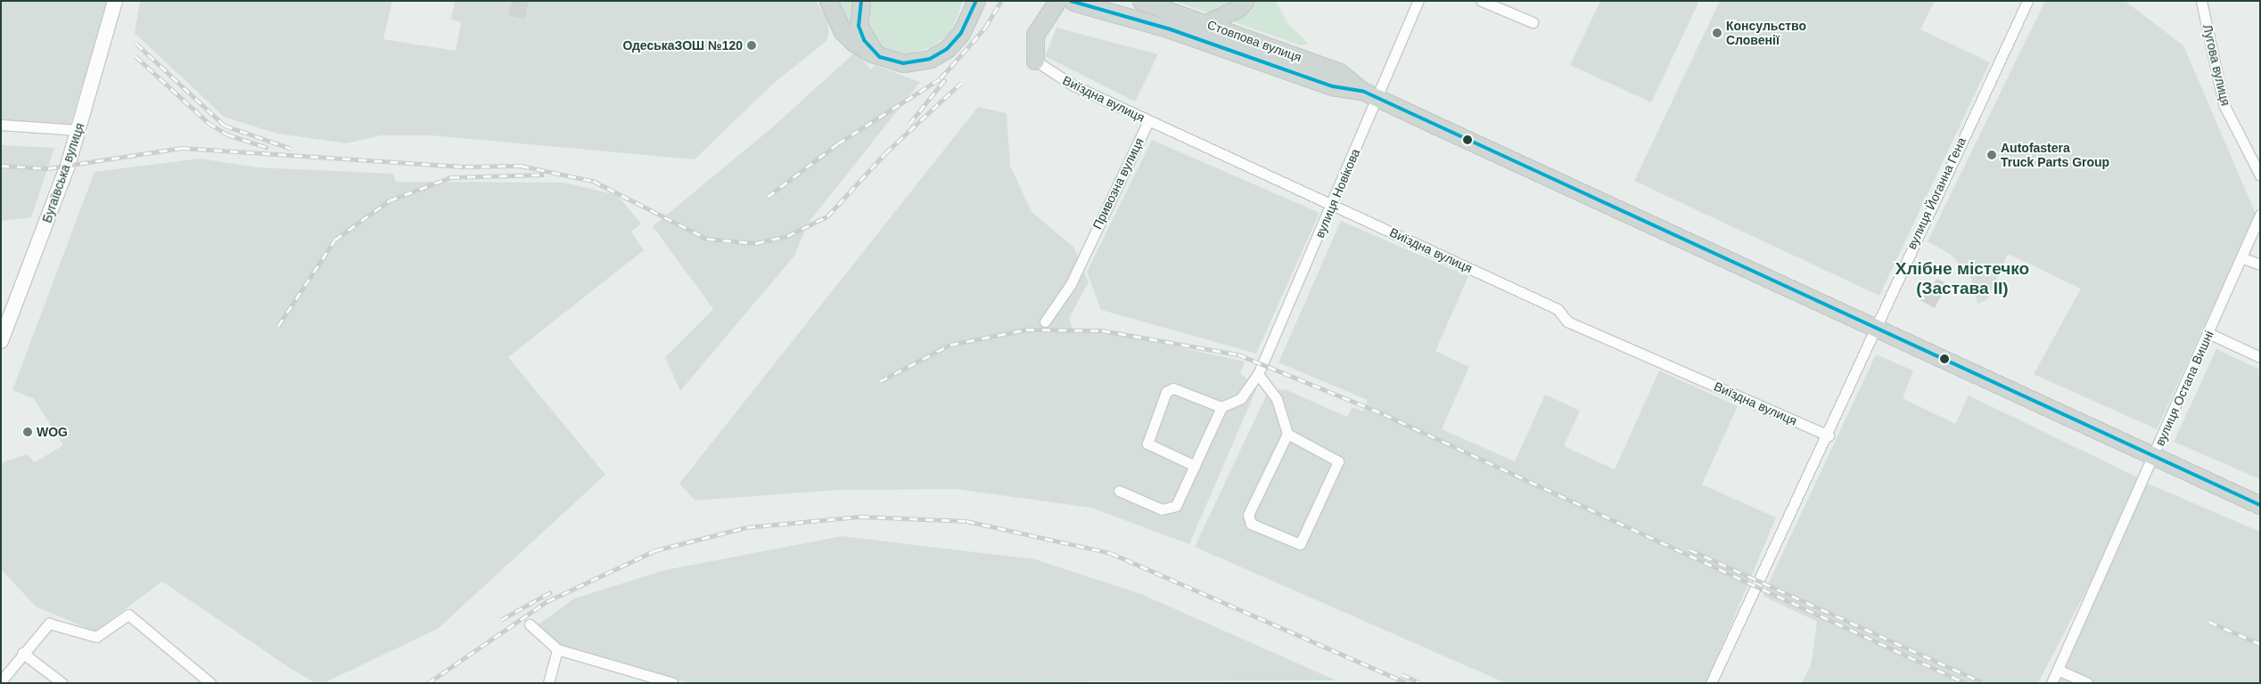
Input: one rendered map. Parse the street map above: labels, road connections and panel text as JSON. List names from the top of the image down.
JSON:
{
  "streets": {
    "main road": ["Стовпова вулиця", "Бугаївська вулиця"],
    "street": [
      "Лугова вулиця",
      "Виїздна вулиця",
      "Привозна вулиця",
      "вулиця Новікова",
      "вулиця Йоганна Гена",
      "вулиця Остапа Вишні"
    ]
  },
  "crossings": [
    ["Стовпова вулиця", "вулиця Новікова"],
    ["Стовпова вулиця", "вулиця Йоганна Гена"],
    ["Стовпова вулиця", "вулиця Остапа Вишні"],
    ["Виїздна вулиця", "Привозна вулиця"],
    ["Виїздна вулиця", "вулиця Новікова"],
    ["Виїздна вулиця", "вулиця Йоганна Гена"]
  ],
  "districts": ["Хлібне містечко (Застава ІІ)"],
  "places": [
    "Консульство Словенії",
    "ОдеськаЗОШ №120",
    "Autofastera Truck Parts Group",
    "WOG"
  ]
}
